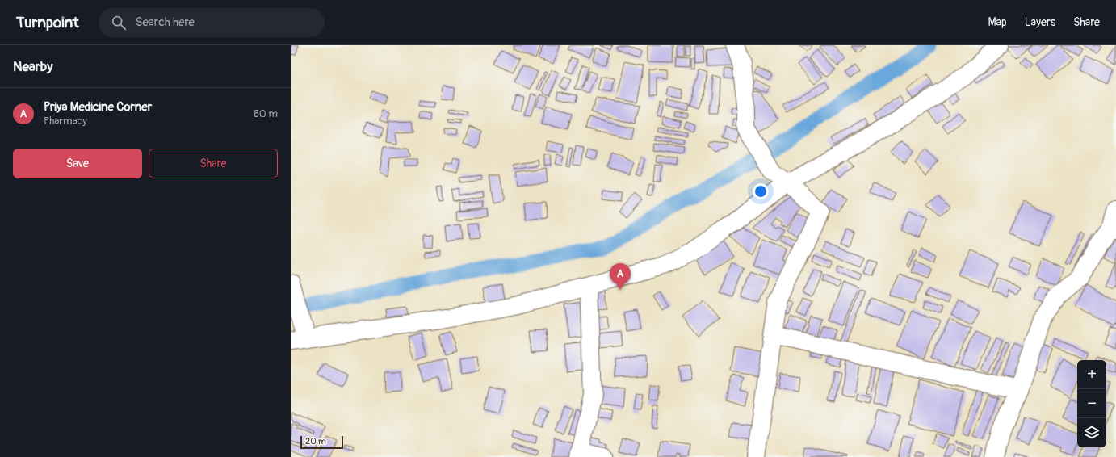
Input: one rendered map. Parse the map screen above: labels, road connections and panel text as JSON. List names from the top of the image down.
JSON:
{
  "scale_bar": "20 m",
  "page": {
    "header": "Turnpoint",
    "search": "Search here",
    "nav": ["Map", "Layers", "Share"],
    "heading": "Nearby",
    "list": [
      {
        "mark": "A",
        "name": "Priya Medicine Corner",
        "note": "Pharmacy",
        "value": "80 m"
      }
    ],
    "buttons": ["Save", "Share"],
    "pins": "A",
    "map_buttons": ["+", "−"],
    "scale": "20 m"
  }
}
